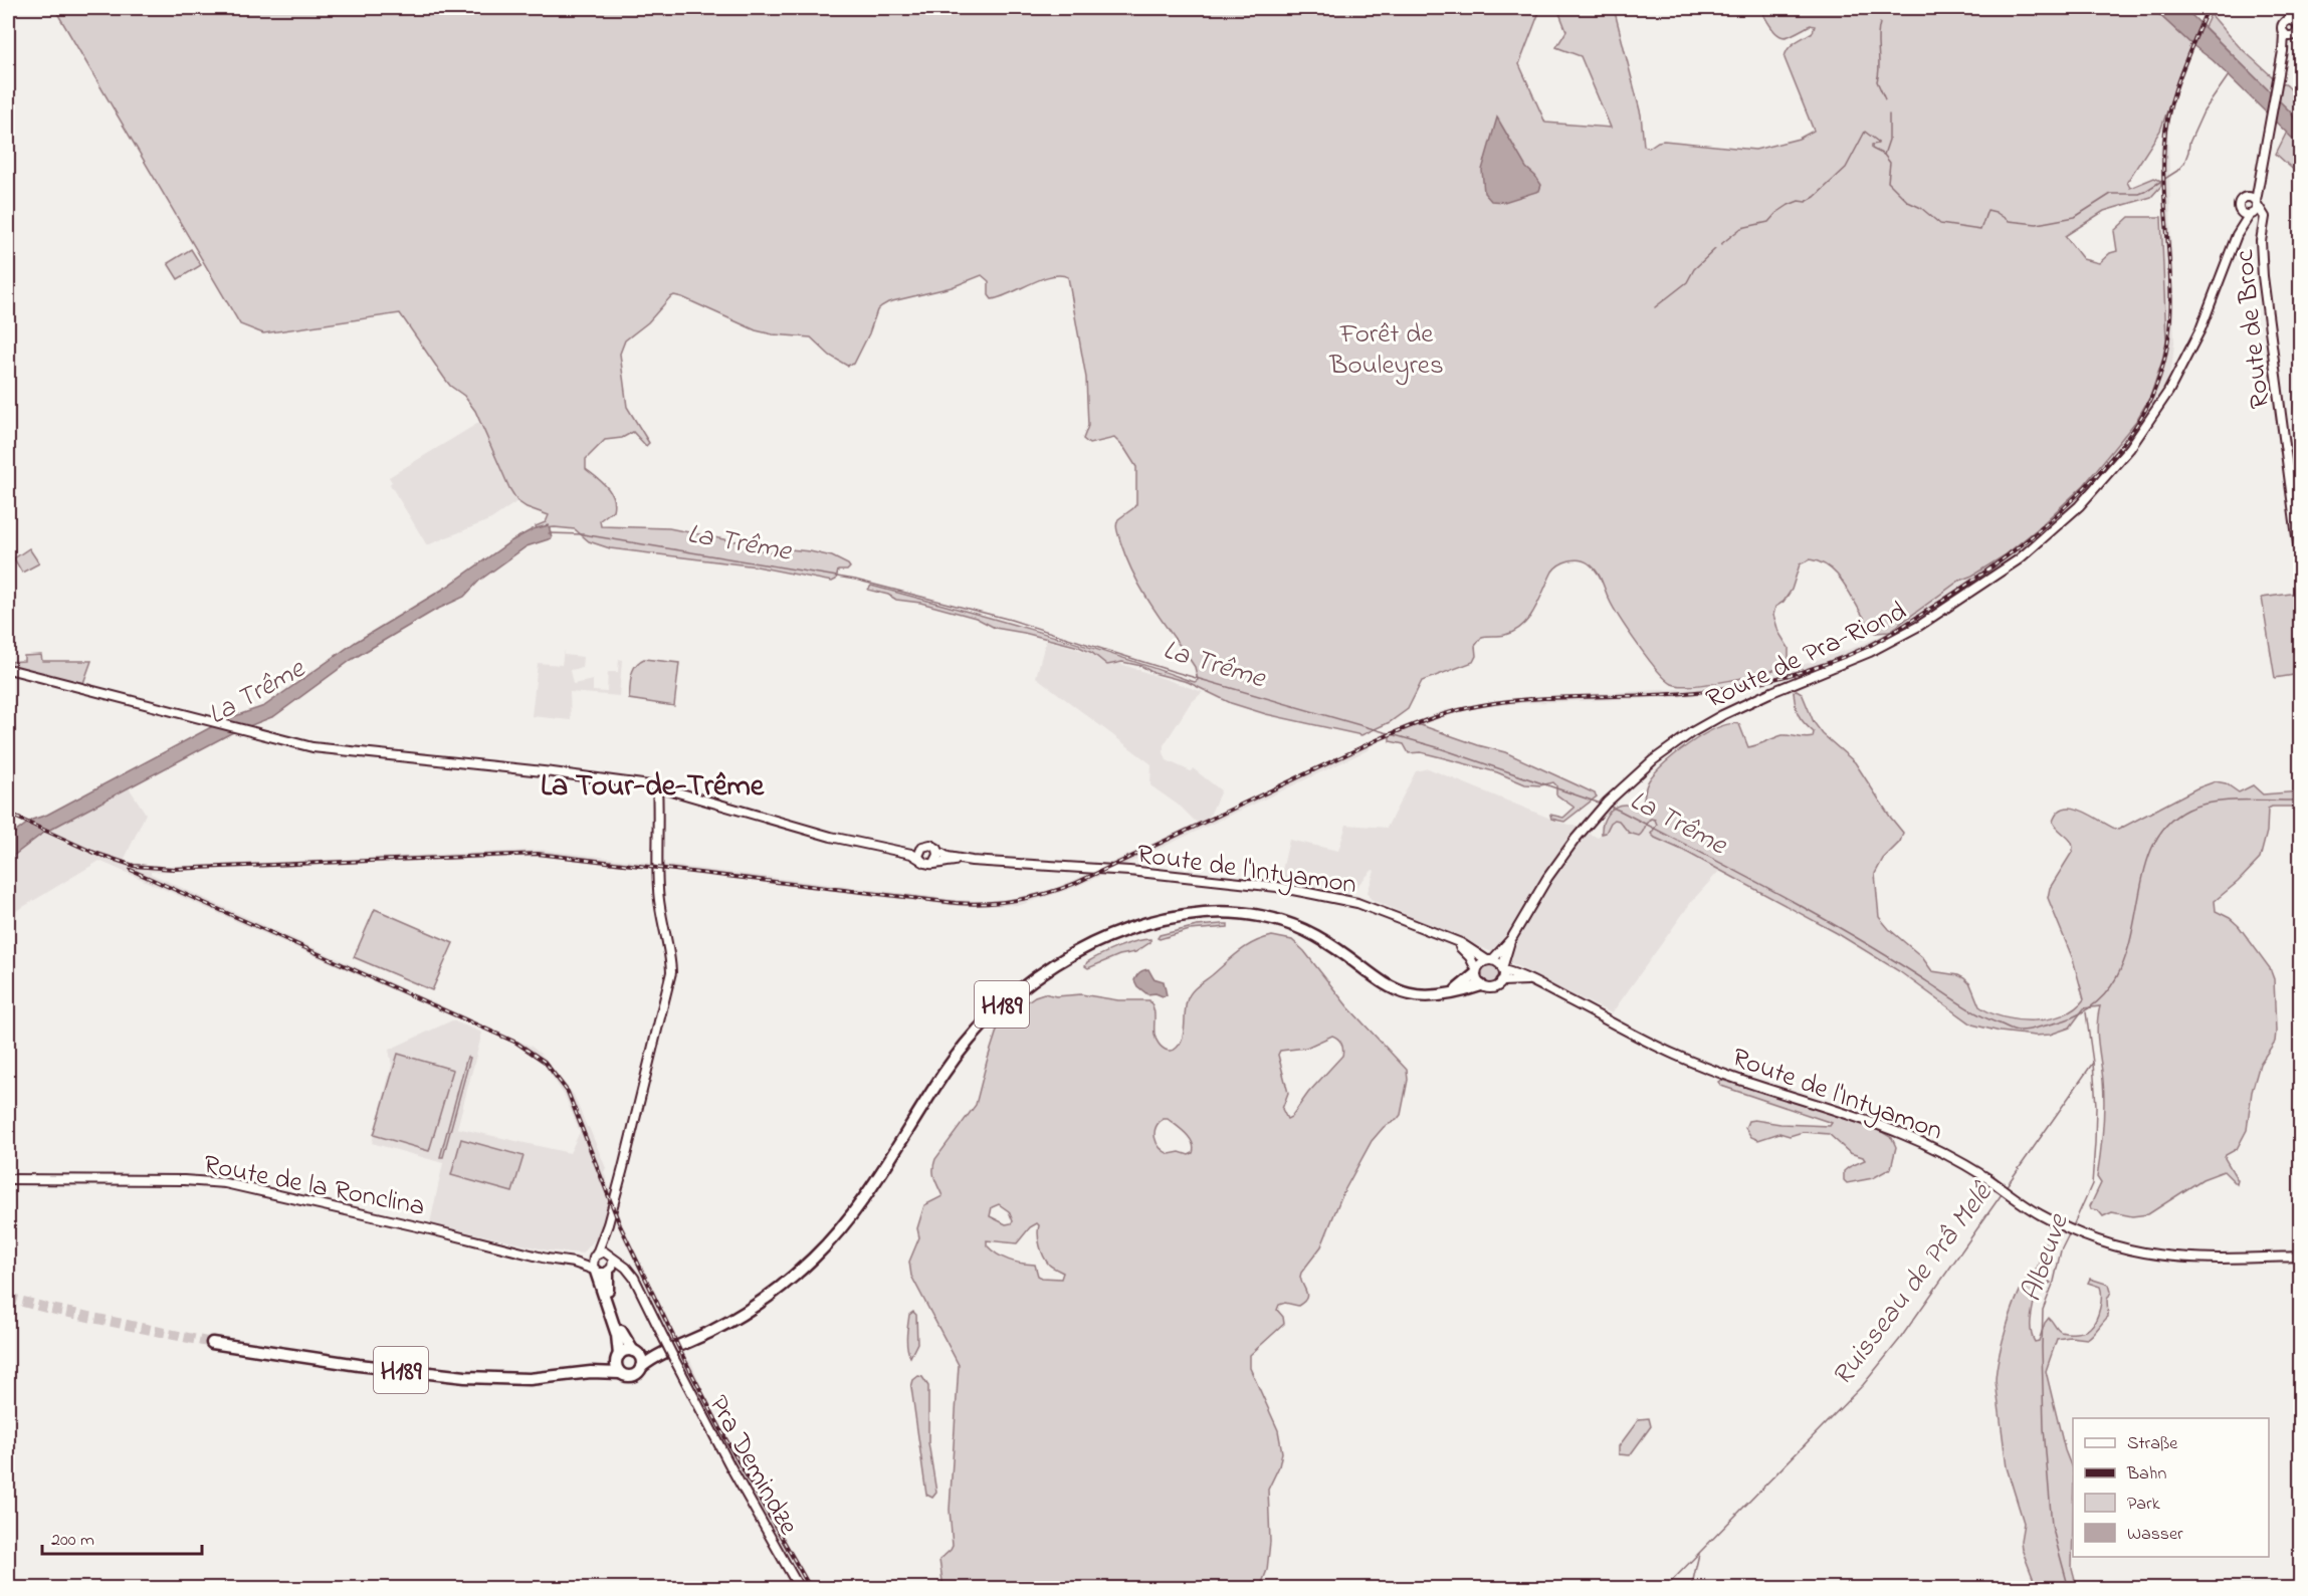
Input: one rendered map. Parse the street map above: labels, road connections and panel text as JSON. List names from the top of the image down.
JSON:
{
  "streets": {
    "highway": ["H189"],
    "main road": [
      "Route de Broc",
      "Route de Pra-Riond",
      "Route de l'Intyamon",
      "Route de la Ronclina",
      "Pra Demindze"
    ]
  },
  "crossings": [
    ["Route de Broc", "Route de Pra-Riond"],
    ["Route de Pra-Riond", "Route de l'Intyamon"],
    ["Route de Pra-Riond", "H189"],
    ["Route de l'Intyamon", "H189"]
  ],
  "districts": ["La Tour-de-Trême"],
  "water": ["La Trême", "Albeuve", "Ruisseau de Prâ Melê"],
  "parks": ["Forêt de Bouleyres"],
  "legend": [
    "Straße",
    "Bahn",
    "Park",
    "Wasser"
  ],
  "scale_bar": "200 m"
}
